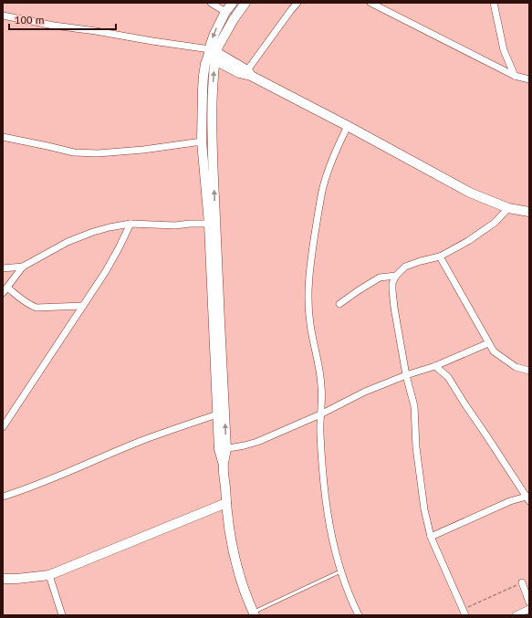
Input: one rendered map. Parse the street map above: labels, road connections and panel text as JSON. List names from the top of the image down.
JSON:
{
  "scale_bar": "100 m"
}
